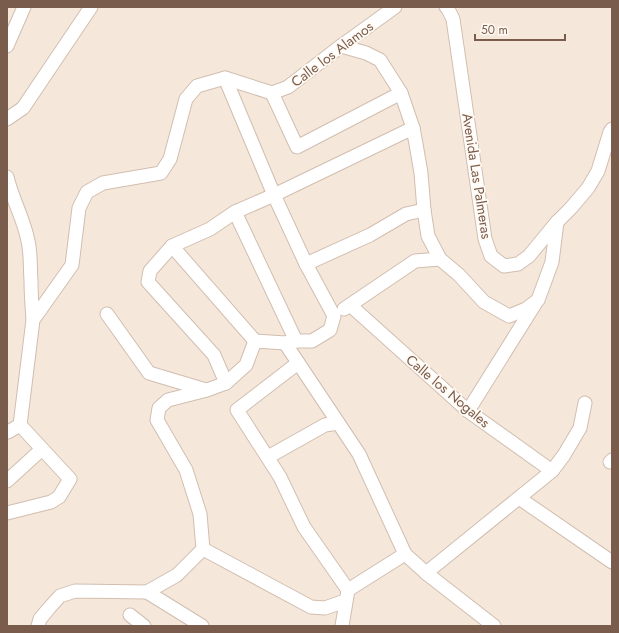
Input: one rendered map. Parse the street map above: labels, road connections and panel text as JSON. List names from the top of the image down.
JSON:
{
  "streets": {
    "street": ["Calle los Alamos", "Avenida Las Palmeras", "Calle los Nogales"]
  },
  "scale_bar": "50 m"
}
